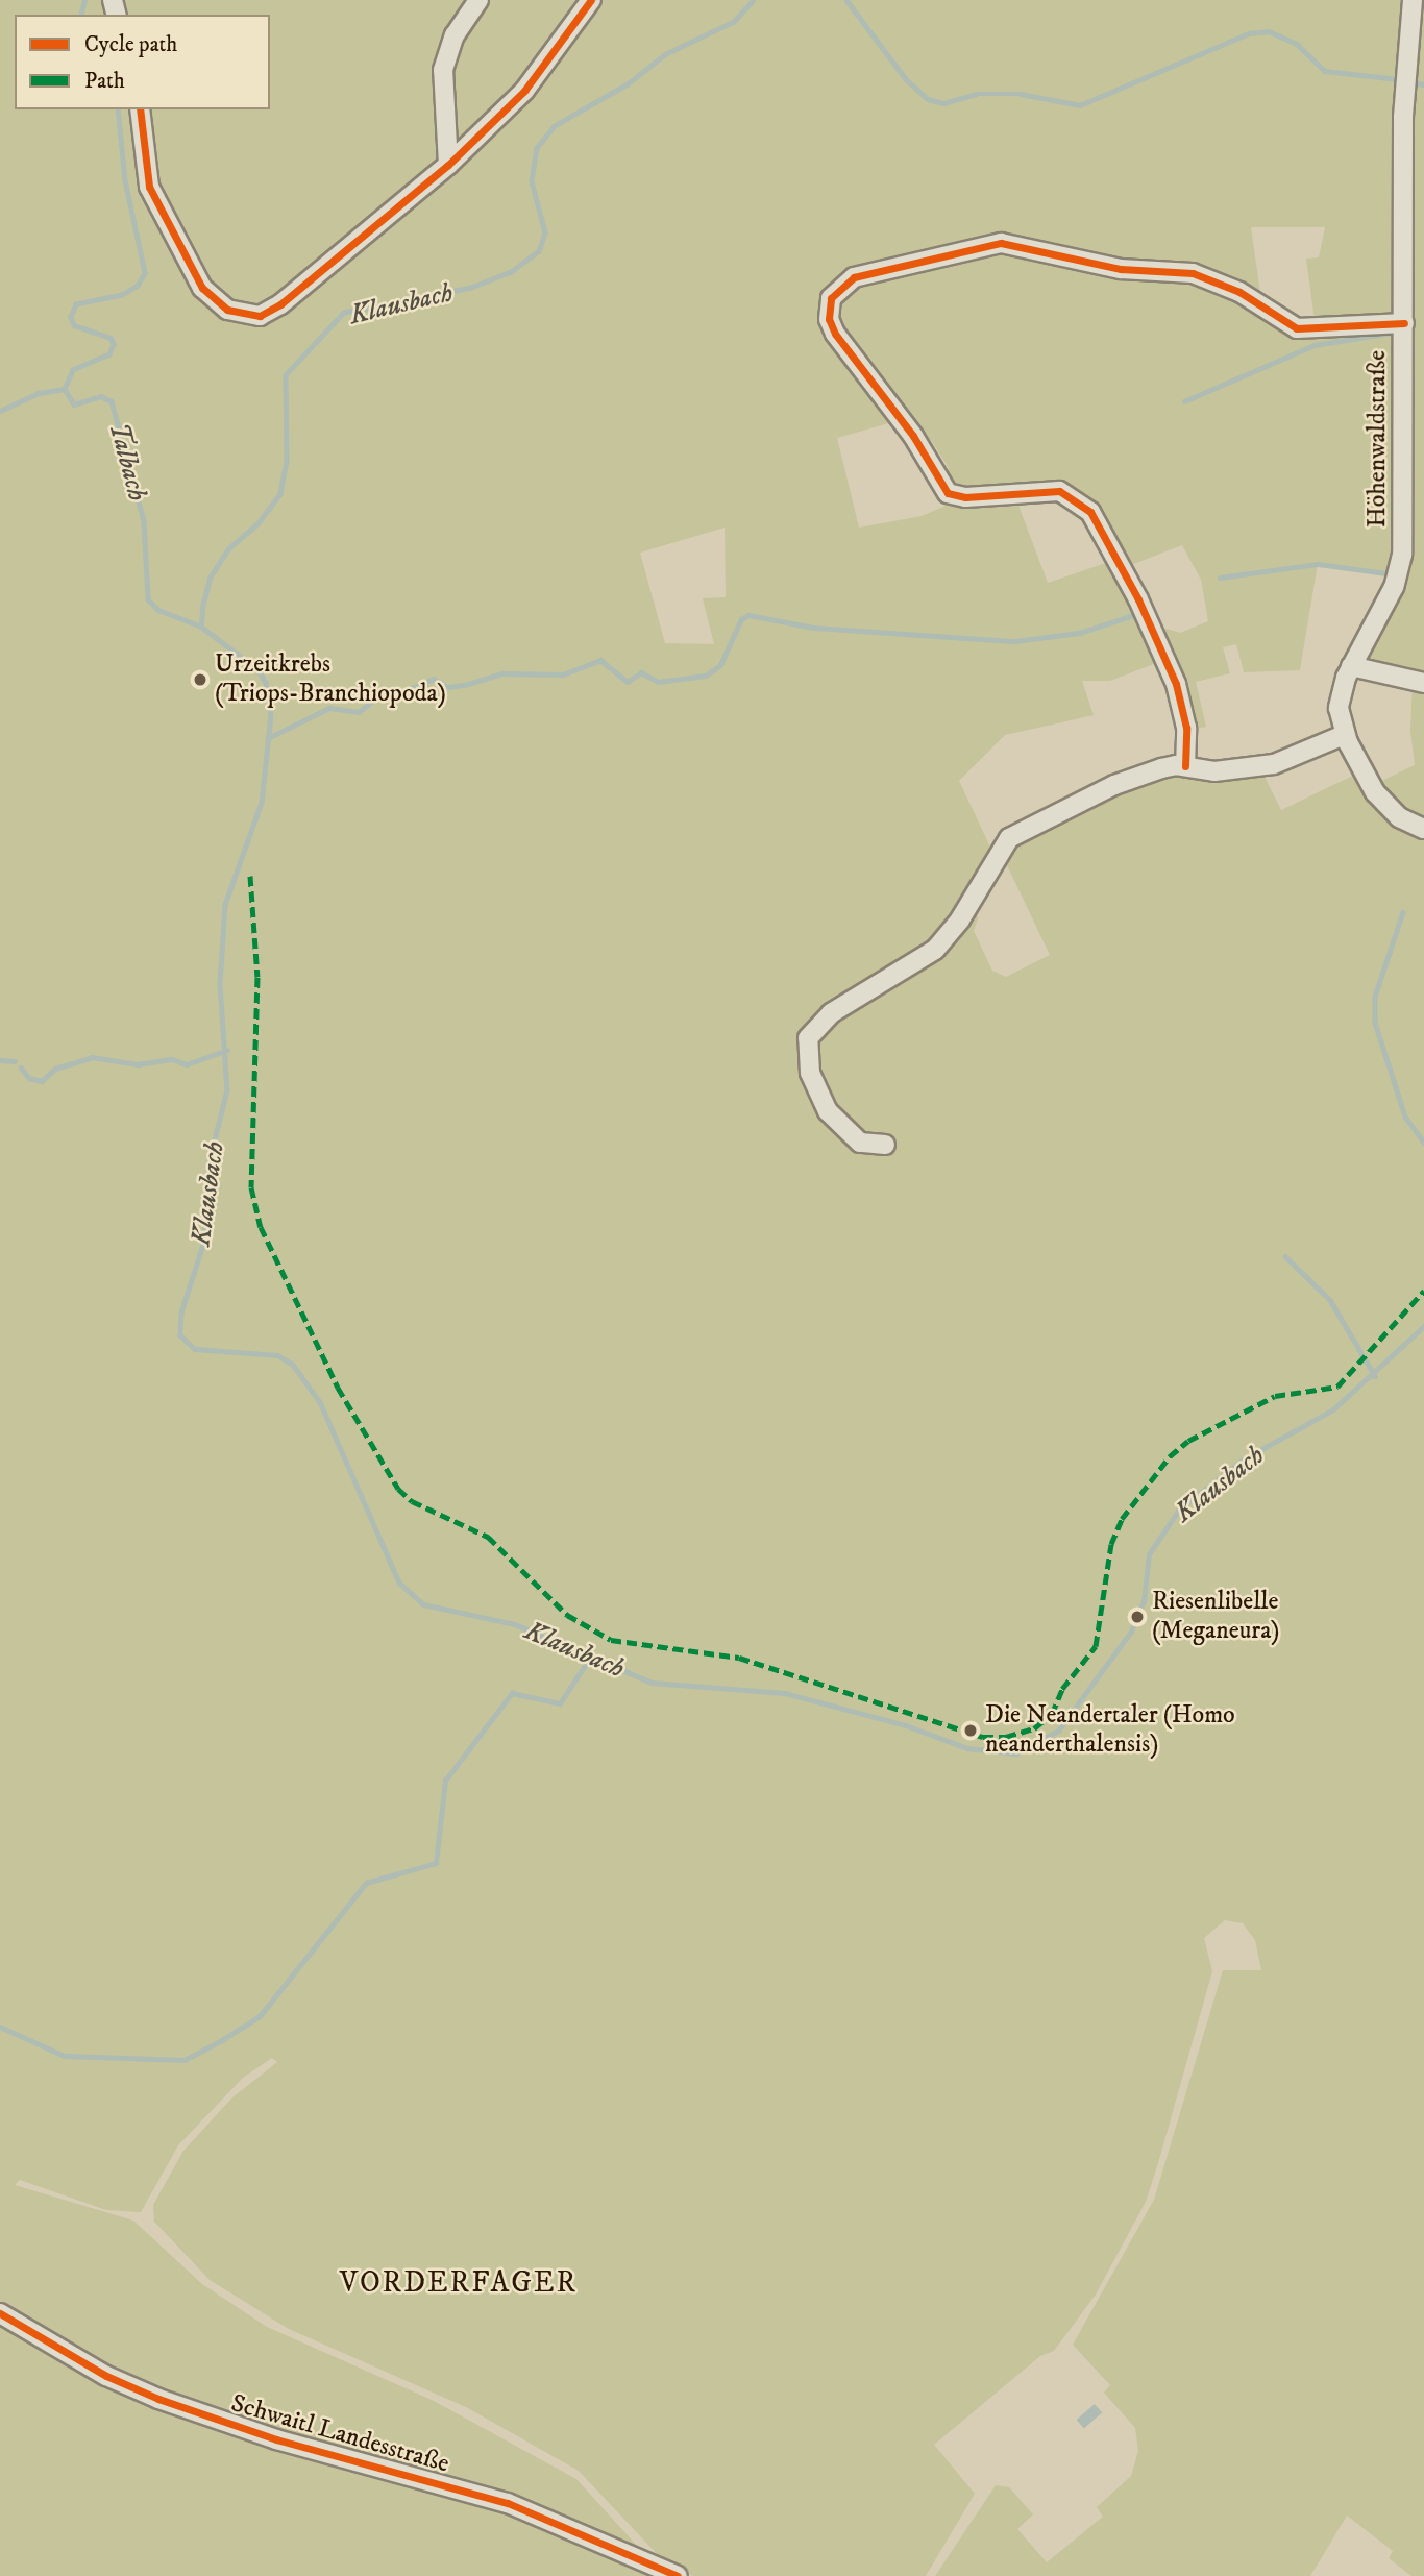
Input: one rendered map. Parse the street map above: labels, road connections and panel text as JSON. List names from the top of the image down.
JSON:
{
  "streets": {
    "street": ["Höhenwaldstraße", "Schwaitl Landesstraße"]
  },
  "districts": ["VORDERFAGER"],
  "water": ["Klausbach", "Talbach"],
  "places": ["Urzeitkrebs (Triops-Branchiopoda)", "Riesenlibelle (Meganeura)", "Die Neandertaler (Homo neanderthalensis)"],
  "legend": ["Cycle path", "Path"]
}
